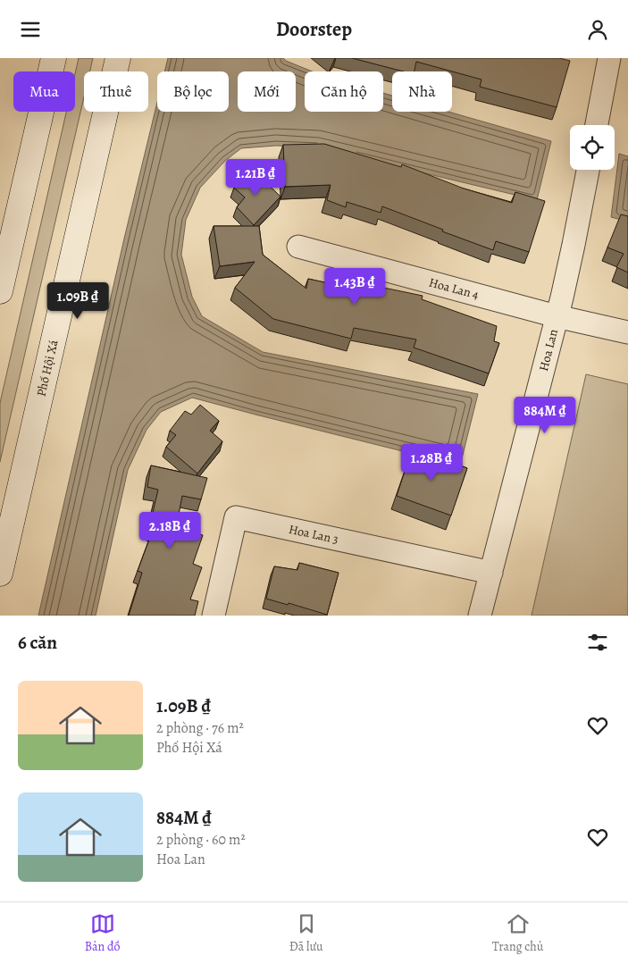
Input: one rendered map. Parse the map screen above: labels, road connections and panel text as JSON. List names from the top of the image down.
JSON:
{
  "streets": {
    "main road": ["Phố Hội Xá"],
    "street": ["Hoa Lan 4", "Hoa Lan", "Hoa Lan 3"]
  },
  "crossings": [
    ["Hoa Lan 4", "Hoa Lan"],
    ["Hoa Lan", "Hoa Lan 3"]
  ],
  "page": {
    "header": "Doorstep",
    "chip": [
      "Mua",
      "Thuê",
      "Bộ lọc",
      "Mới",
      "Căn hộ",
      "Nhà"
    ],
    "price": [
      "1.21B ₫",
      "1.43B ₫",
      "1.09B ₫",
      "884M ₫",
      "1.28B ₫",
      "2.18B ₫"
    ],
    "heading": "6 căn",
    "list": [
      {
        "name": "1.09B ₫",
        "note": "2 phòng · 76 m² · Phố Hội Xá"
      },
      {
        "name": "884M ₫",
        "note": "2 phòng · 60 m² · Hoa Lan"
      }
    ],
    "tabs": ["Bản đồ", "Đã lưu", "Trang chủ"]
  }
}
